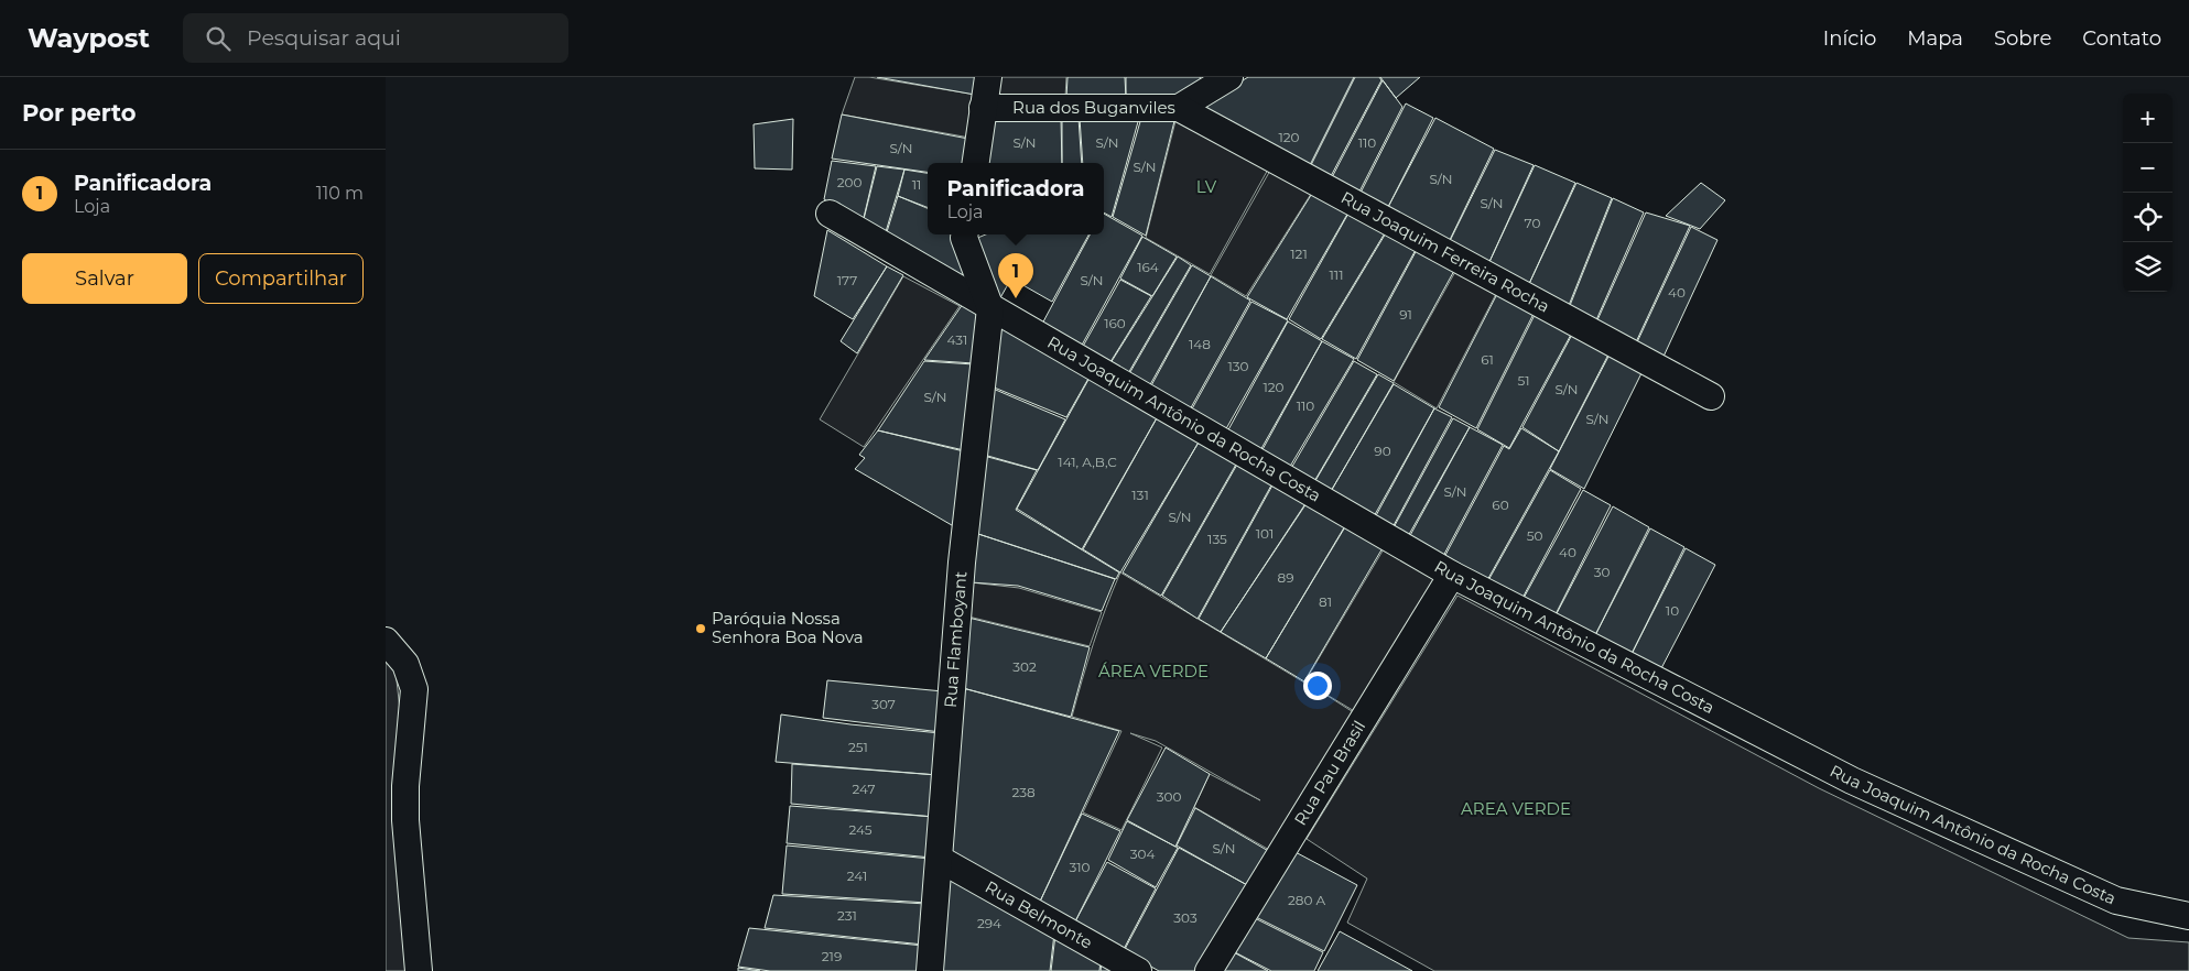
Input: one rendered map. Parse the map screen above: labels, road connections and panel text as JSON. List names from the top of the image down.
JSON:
{
  "streets": {
    "street": [
      "Rua dos Buganviles",
      "Rua Joaquim Ferreira Rocha",
      "Rua Joaquim Antônio da Rocha Costa",
      "Rua Flamboyant",
      "Rua Pau Brasil",
      "Rua Belmonte"
    ]
  },
  "crossings": [
    ["Rua dos Buganviles", "Rua Joaquim Ferreira Rocha"],
    ["Rua Joaquim Antônio da Rocha Costa", "Rua Flamboyant"],
    ["Rua Joaquim Antônio da Rocha Costa", "Rua Pau Brasil"],
    ["Rua Flamboyant", "Rua Belmonte"]
  ],
  "parks": ["LV", "ÁREA VERDE", "AREA VERDE"],
  "places": ["Paróquia Nossa Senhora Boa Nova"],
  "house_numbers": [
    "120",
    "S/N",
    "S/N",
    "110",
    "S/N",
    "S/N",
    "S/N",
    "200",
    "11",
    "S/N",
    "70",
    "121",
    "164",
    "111",
    "177",
    "S/N",
    "40",
    "91",
    "160",
    "431",
    "148",
    "61",
    "130",
    "51",
    "120",
    "S/N",
    "S/N",
    "110",
    "S/N",
    "90",
    "141, A,B,C",
    "S/N",
    "131",
    "60",
    "S/N",
    "101",
    "50",
    "135",
    "40",
    "30",
    "89",
    "81",
    "10",
    "302",
    "307",
    "251",
    "247",
    "238",
    "300",
    "245",
    "S/N",
    "304",
    "310",
    "241",
    "280 A",
    "231",
    "303",
    "294",
    "219"
  ],
  "page": {
    "header": "Waypost",
    "search": "Pesquisar aqui",
    "nav": [
      "Início",
      "Mapa",
      "Sobre",
      "Contato"
    ],
    "heading": "Por perto",
    "map_buttons": ["+", "−"],
    "list": [
      {
        "mark": "1",
        "name": "Panificadora",
        "note": "Loja",
        "value": "110 m"
      }
    ],
    "popup": ["Panificadora", "Loja"],
    "buttons": ["Salvar", "Compartilhar"],
    "pins": "1"
  }
}
